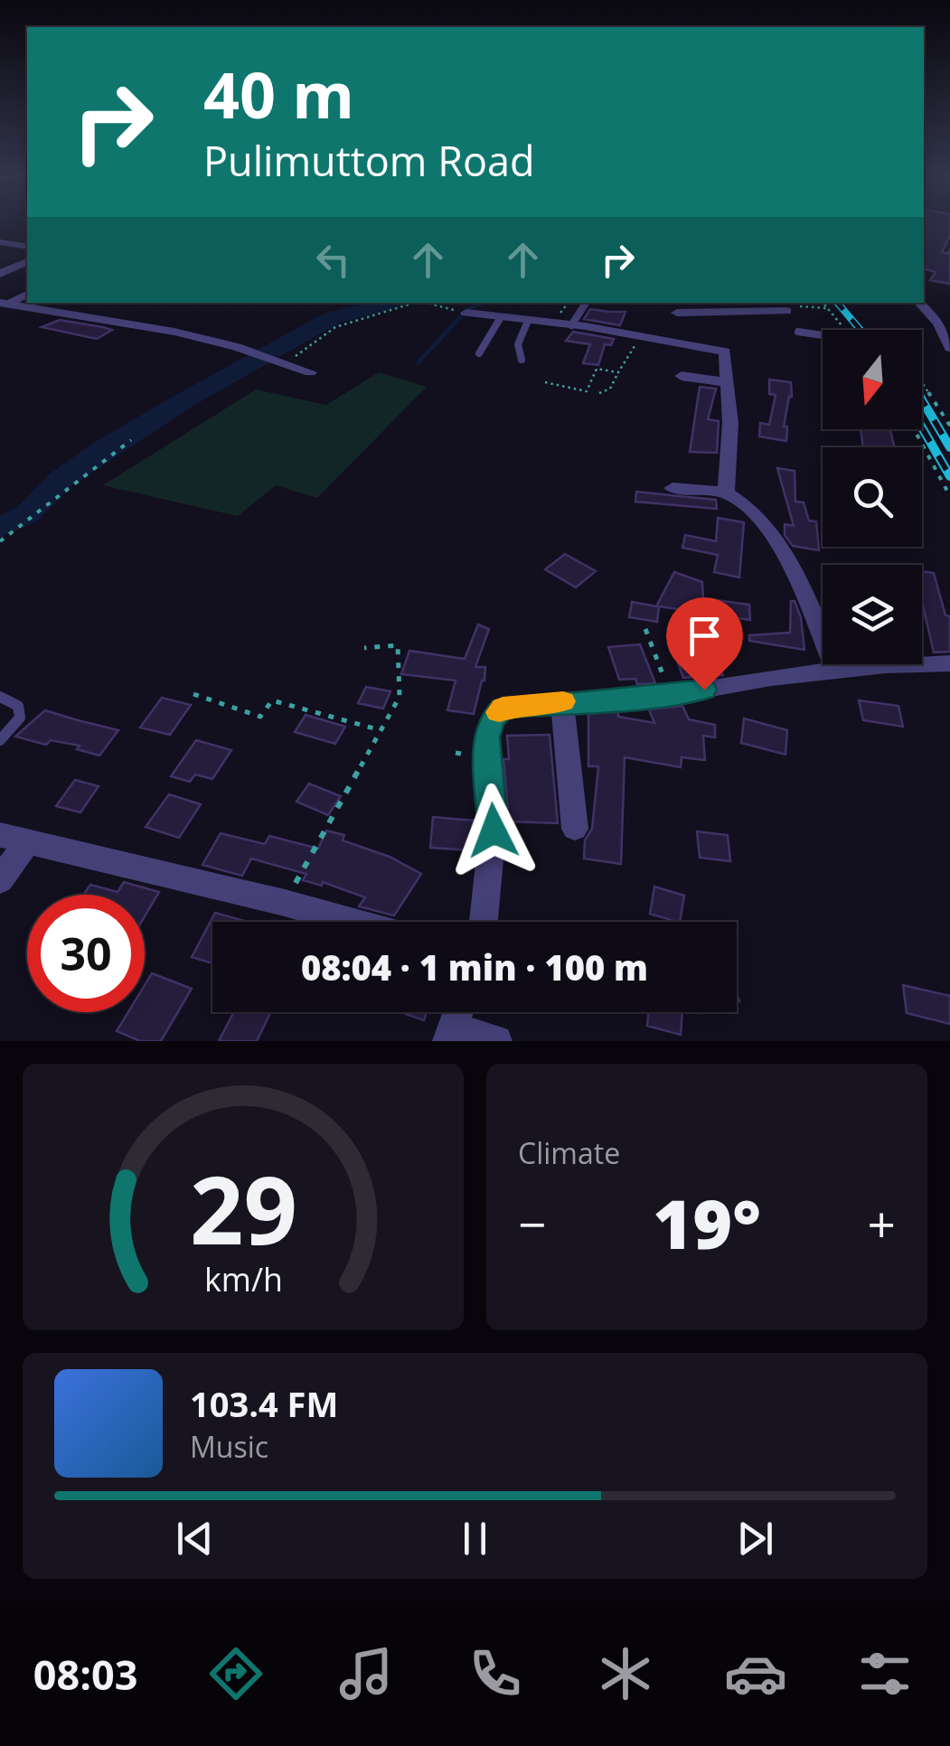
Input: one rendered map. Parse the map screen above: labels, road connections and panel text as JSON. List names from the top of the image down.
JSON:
{
  "north": "bottom",
  "page": {
    "turn": ["40 m", "Pulimuttom Road"],
    "limit": "30",
    "trip": "08:04 · 1 min · 100 m",
    "tile": "Climate",
    "heat": ["−", "19°", "+"],
    "song": ["103.4 FM", "Music"],
    "tabs": "08:03",
    "gauge": ["29", "km/h"]
  }
}
